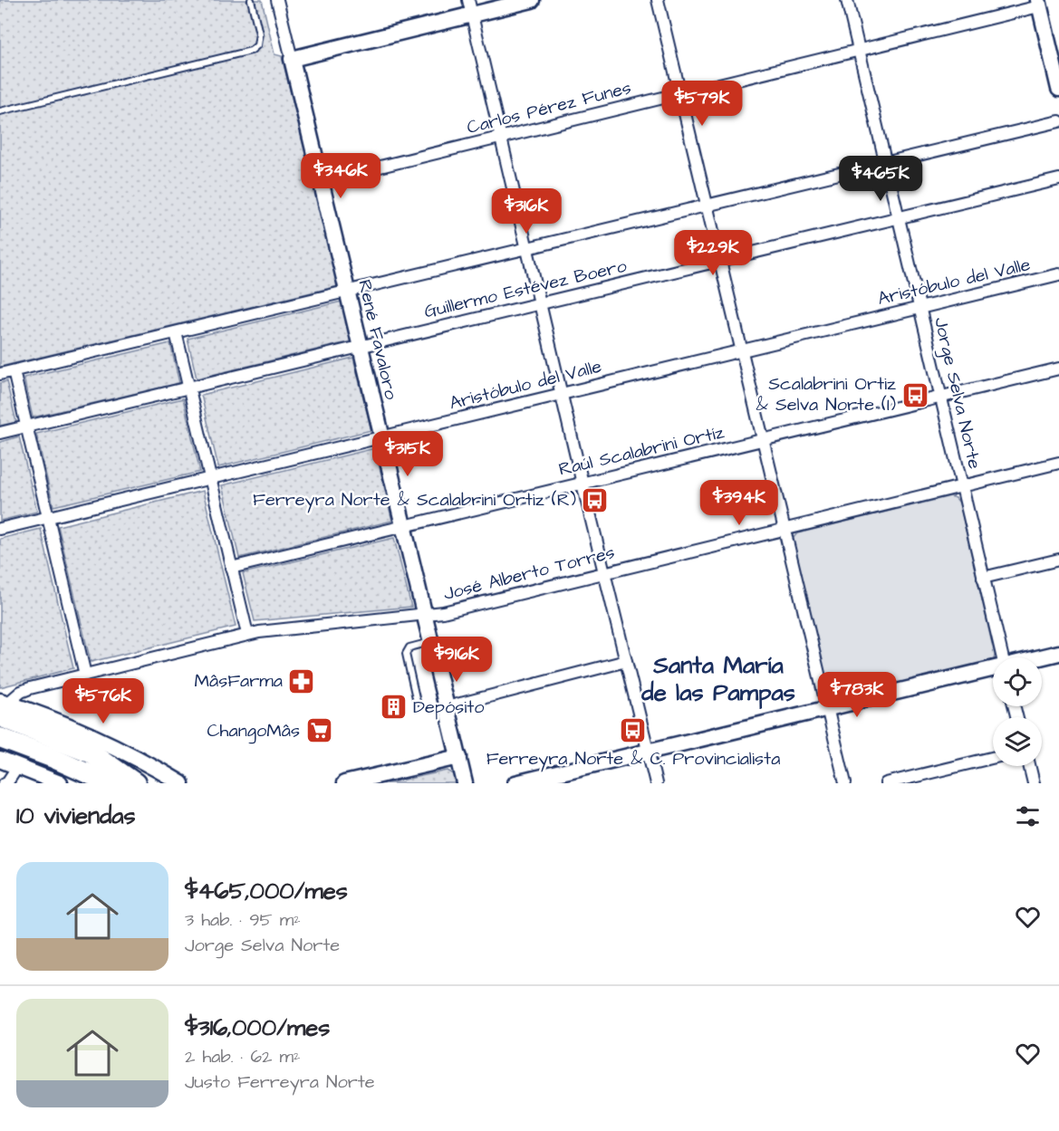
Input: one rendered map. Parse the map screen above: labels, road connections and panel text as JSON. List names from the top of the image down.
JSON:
{
  "streets": {
    "street": [
      "Carlos Pérez Funes",
      "Aristóbulo del Valle",
      "Guillermo Estévez Boero",
      "René Favaloro",
      "Jorge Selva Norte",
      "Raúl Scalabrini Ortíz",
      "José Alberto Torres"
    ]
  },
  "crossings": [
    ["Carlos Pérez Funes", "René Favaloro"],
    ["Carlos Pérez Funes", "Jorge Selva Norte"],
    ["Aristóbulo del Valle", "René Favaloro"],
    ["Aristóbulo del Valle", "Jorge Selva Norte"],
    ["Guillermo Estévez Boero", "René Favaloro"],
    ["Guillermo Estévez Boero", "Jorge Selva Norte"],
    ["René Favaloro", "Raúl Scalabrini Ortíz"],
    ["René Favaloro", "José Alberto Torres"],
    ["Jorge Selva Norte", "Raúl Scalabrini Ortíz"],
    ["Jorge Selva Norte", "José Alberto Torres"]
  ],
  "districts": ["Santa María de las Pampas"],
  "places": {
    "bus stop": ["Scalabrini Ortiz & Selva Norte (I)", "Ferreyra Norte & Scalabrini Ortiz (R)", "Ferreyra Norte & C. Provincialista"],
    "pharmacy": ["MâsFarma"],
    "building": ["Depósito"],
    "supermarket": ["ChangoMâs"]
  },
  "page": {
    "price": [
      "$579K",
      "$346K",
      "$465K",
      "$316K",
      "$229K",
      "$315K",
      "$394K",
      "$916K",
      "$783K",
      "$576K"
    ],
    "heading": "10 viviendas",
    "list": [
      {
        "name": "$465,000/mes",
        "note": "3 hab. · 95 m² · Jorge Selva Norte"
      },
      {
        "name": "$316,000/mes",
        "note": "2 hab. · 62 m² · Justo Ferreyra Norte"
      }
    ]
  }
}
